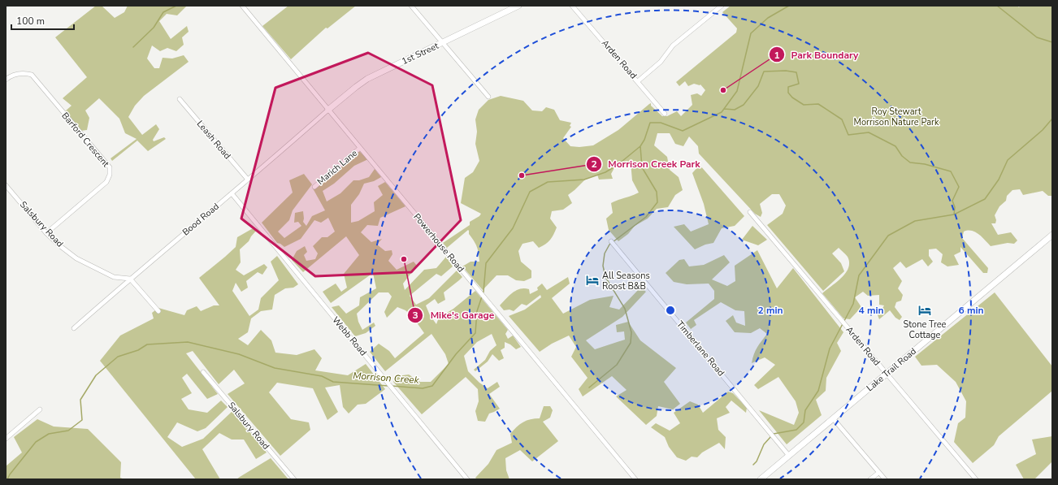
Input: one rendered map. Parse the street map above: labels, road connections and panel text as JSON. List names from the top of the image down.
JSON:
{
  "streets": {
    "street": [
      "1st Street",
      "Arden Road",
      "Barford Crescent",
      "Leash Road",
      "Marich Lane",
      "Bood Road",
      "Salsbury Road",
      "Powerhouse Road",
      "Webb Road",
      "Timberlane Road",
      "Lake Trail Road"
    ]
  },
  "crossings": [
    ["1st Street", "Bood Road"],
    ["1st Street", "Powerhouse Road"],
    ["Arden Road", "Lake Trail Road"],
    ["Barford Crescent", "Salsbury Road"],
    ["Leash Road", "Bood Road"],
    ["Marich Lane", "Powerhouse Road"],
    ["Bood Road", "Salsbury Road"],
    ["Bood Road", "Powerhouse Road"],
    ["Bood Road", "Webb Road"],
    ["Timberlane Road", "Lake Trail Road"]
  ],
  "water": ["Morrison Creek"],
  "parks": ["Roy Stewart Morrison Nature Park"],
  "places": {
    "other": ["Park Boundary", "Morrison Creek Park", "Mike's Garage"],
    "hotel": ["All Seasons Roost B&B", "Stone Tree Cottage"]
  },
  "scale_bar": "100 m",
  "rings": ["2 min", "4 min", "6 min"]
}
